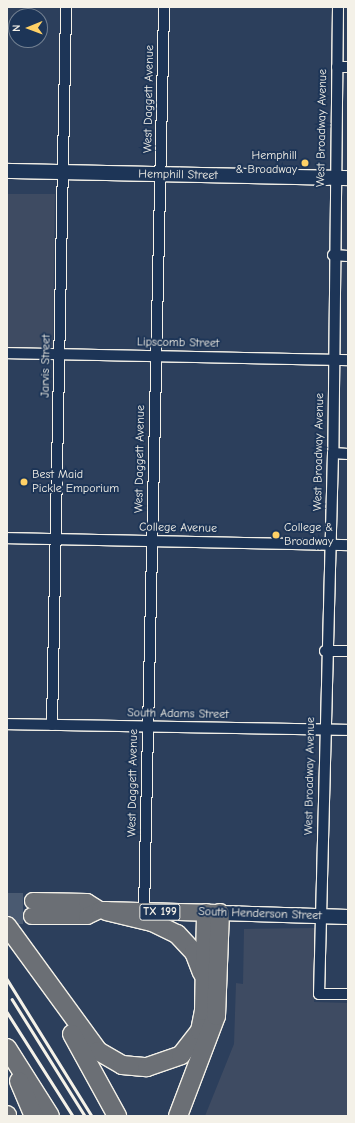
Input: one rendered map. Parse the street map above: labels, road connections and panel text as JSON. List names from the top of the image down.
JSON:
{
  "streets": {
    "main road": ["TX 199", "South Henderson Street"],
    "street": [
      "West Daggett Avenue",
      "West Broadway Avenue",
      "Hemphill Street",
      "Lipscomb Street",
      "Jarvis Street",
      "College Avenue",
      "South Adams Street"
    ]
  },
  "crossings": [
    ["West Daggett Avenue", "Hemphill Street"],
    ["West Daggett Avenue", "Lipscomb Street"],
    ["West Daggett Avenue", "College Avenue"],
    ["West Daggett Avenue", "South Adams Street"],
    ["West Daggett Avenue", "South Henderson Street"],
    ["West Broadway Avenue", "Hemphill Street"],
    ["West Broadway Avenue", "Lipscomb Street"],
    ["West Broadway Avenue", "College Avenue"],
    ["West Broadway Avenue", "South Adams Street"],
    ["West Broadway Avenue", "South Henderson Street"],
    ["Hemphill Street", "Jarvis Street"],
    ["Lipscomb Street", "Jarvis Street"],
    ["Jarvis Street", "College Avenue"],
    ["Jarvis Street", "South Adams Street"]
  ],
  "places": ["Hemphill & Broadway", "Best Maid Pickle Emporium", "College & Broadway"],
  "north": "left"
}
